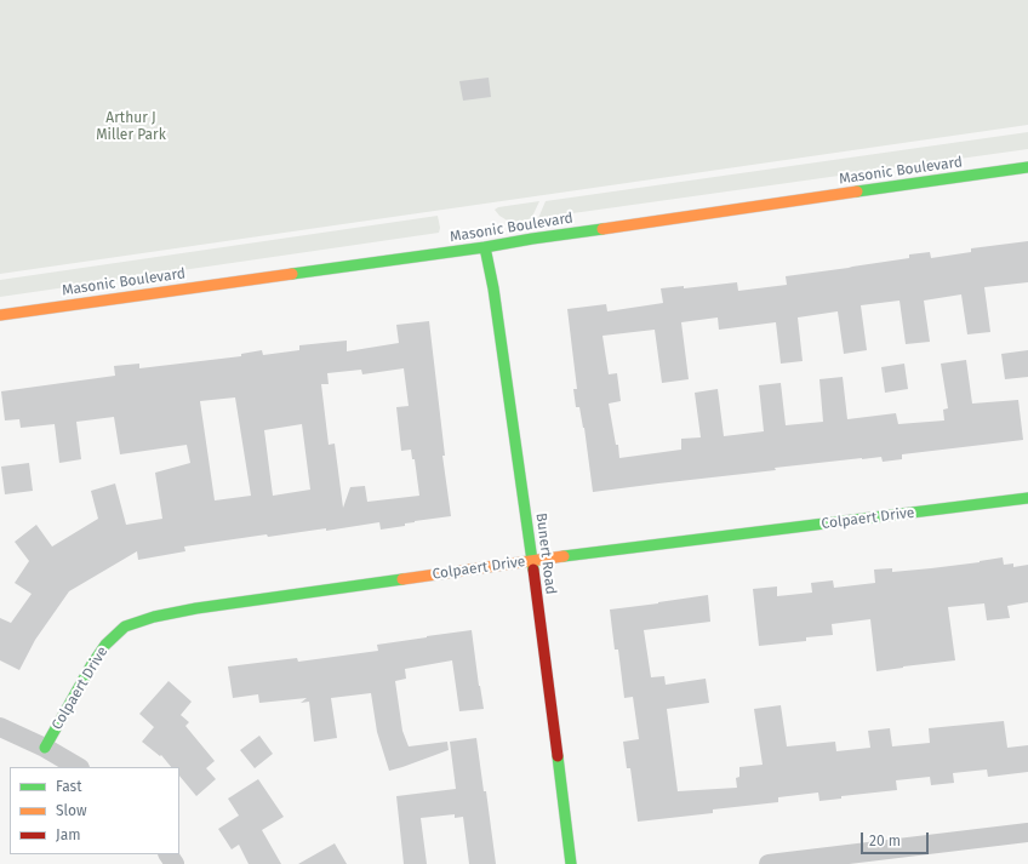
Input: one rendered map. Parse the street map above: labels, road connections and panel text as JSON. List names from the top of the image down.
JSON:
{
  "streets": {
    "street": ["Masonic Boulevard", "Colpaert Drive", "Bunert Road"]
  },
  "crossings": [
    ["Masonic Boulevard", "Bunert Road"],
    ["Colpaert Drive", "Bunert Road"]
  ],
  "parks": ["Arthur J Miller Park"],
  "legend": ["Fast", "Slow", "Jam"],
  "scale_bar": "20 m"
}
